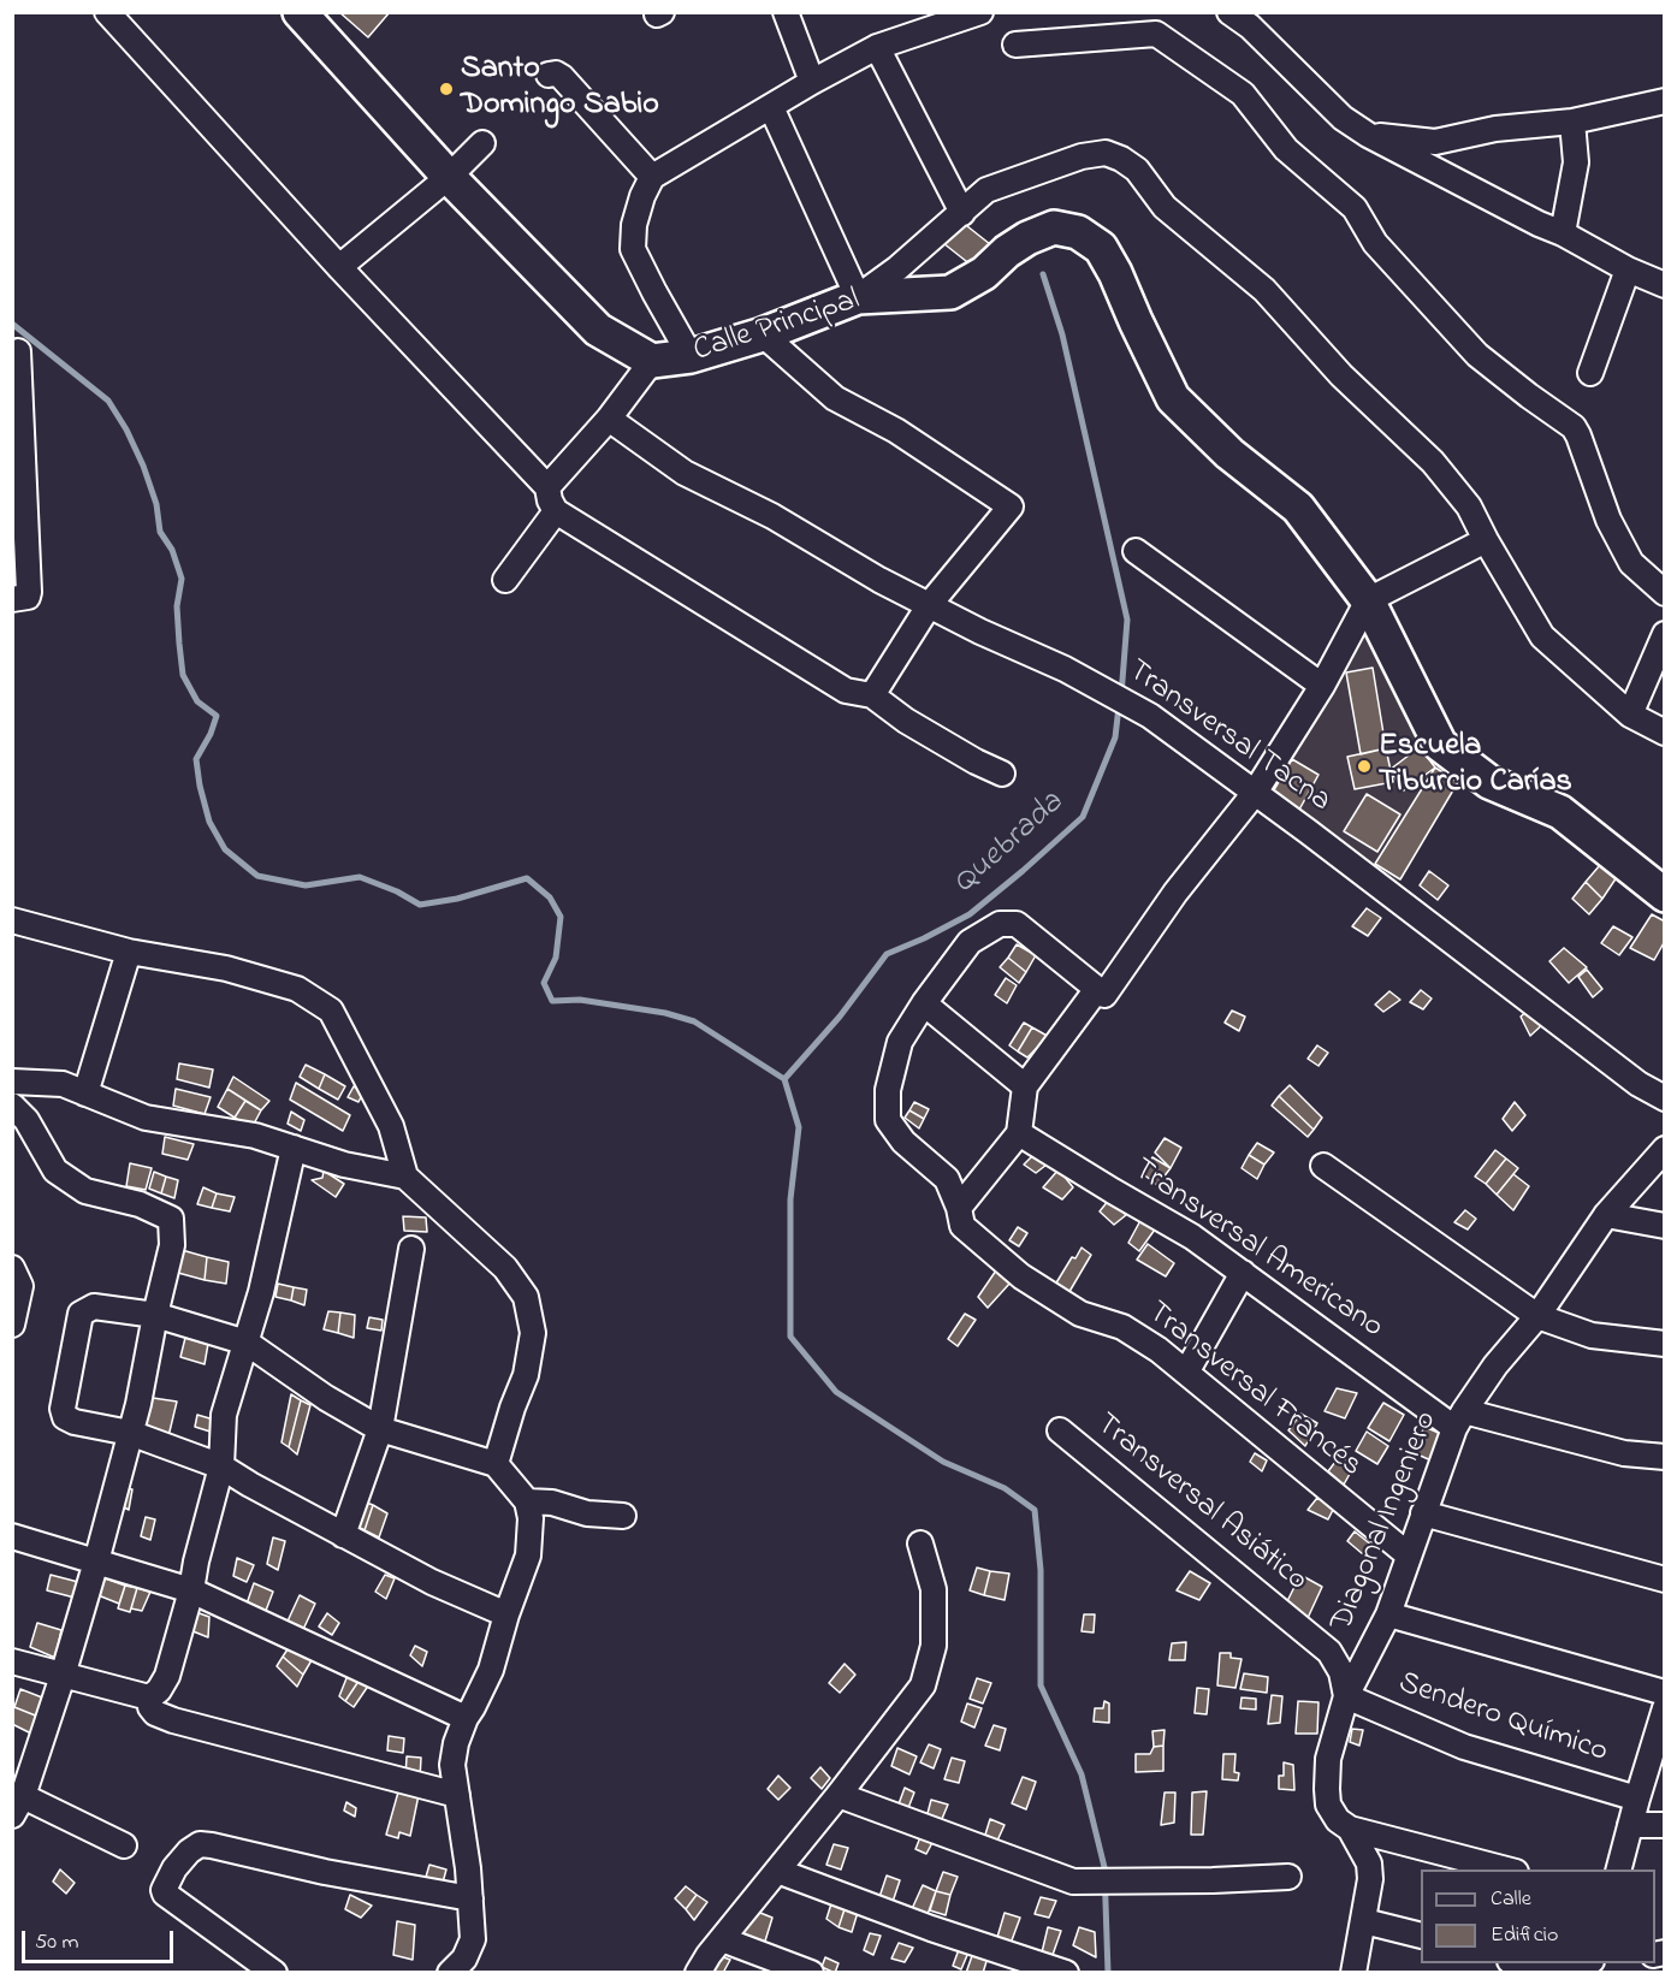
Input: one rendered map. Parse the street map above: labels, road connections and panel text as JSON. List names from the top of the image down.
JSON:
{
  "streets": {
    "street": [
      "Calle Principal",
      "Transversal Tacna",
      "Transversal Americano",
      "Transversal Francés",
      "Transversal Asiático",
      "Diagonal Ingeniero",
      "Sendero Químico"
    ]
  },
  "crossings": [
    ["Transversal Americano", "Diagonal Ingeniero"],
    ["Transversal Francés", "Diagonal Ingeniero"],
    ["Transversal Asiático", "Diagonal Ingeniero"],
    ["Transversal Asiático", "Sendero Químico"],
    ["Diagonal Ingeniero", "Sendero Químico"]
  ],
  "water": ["Quebrada"],
  "places": ["Santo Domingo Sabio", "Escuela Tiburcio Carías"],
  "legend": ["Calle", "Edificio"],
  "scale_bar": "50 m"
}
